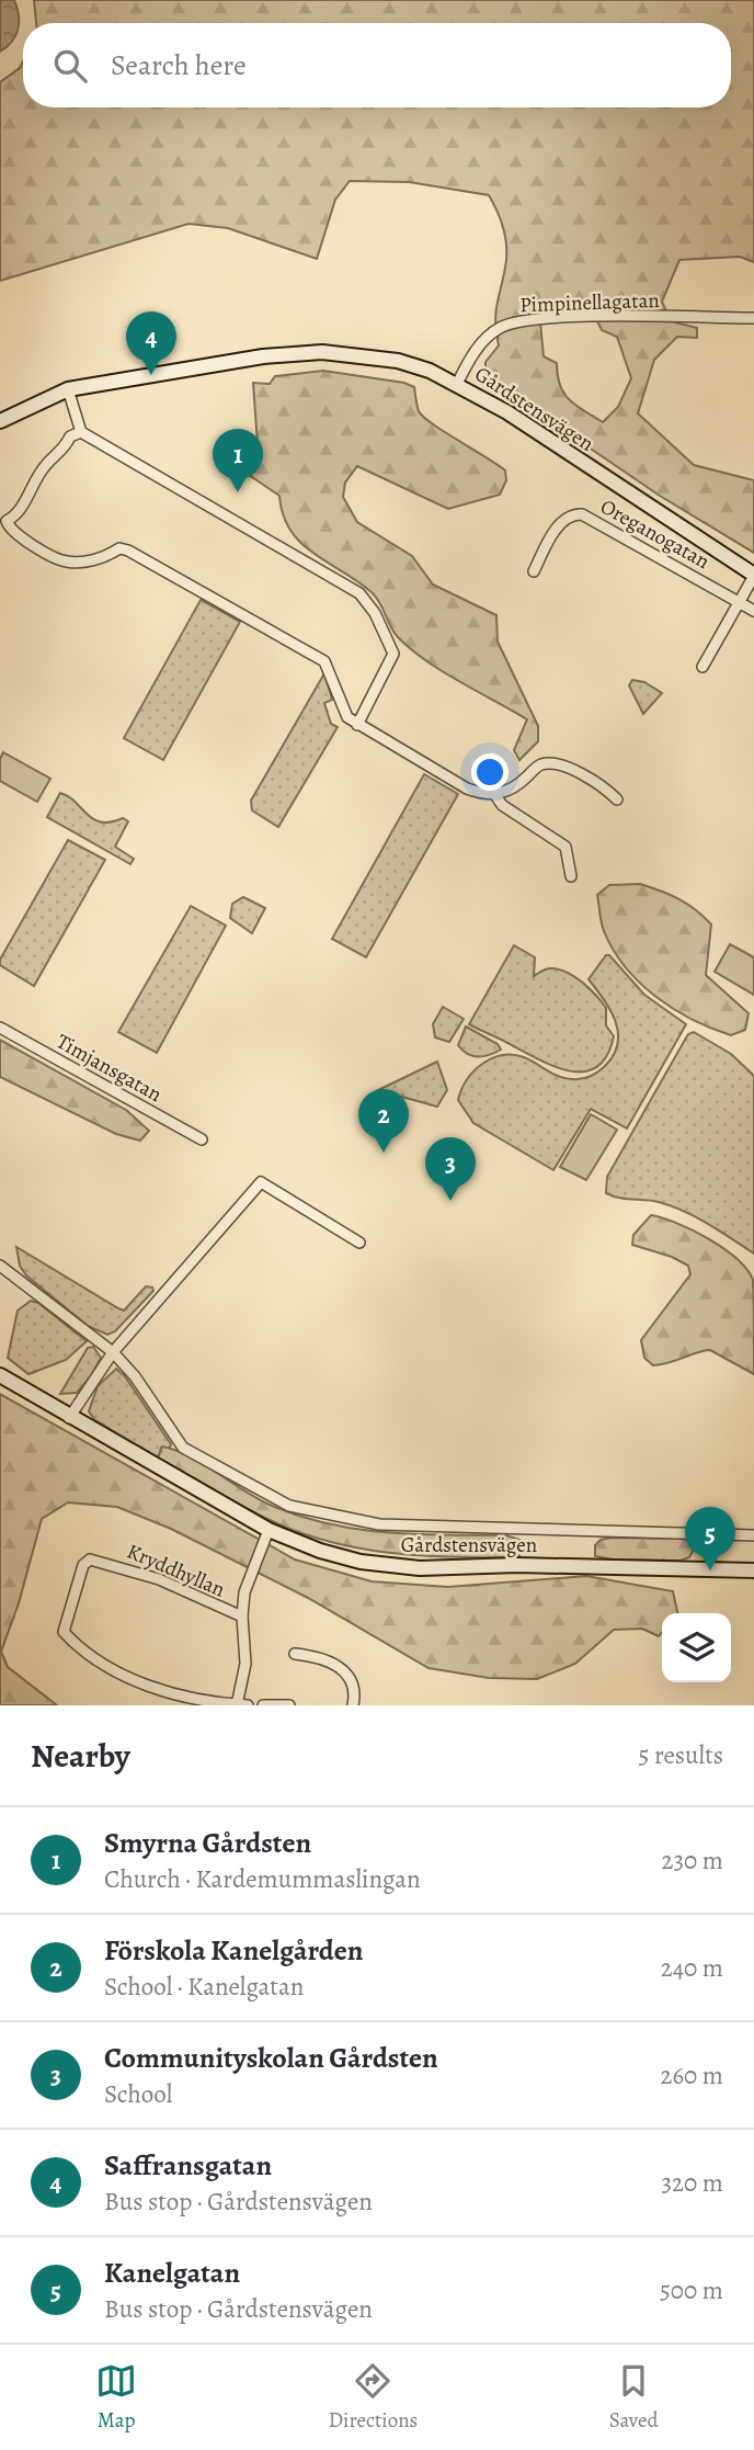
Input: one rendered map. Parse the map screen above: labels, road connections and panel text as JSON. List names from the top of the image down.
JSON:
{
  "streets": {
    "street": [
      "Pimpinellagatan",
      "Gårdstensvägen",
      "Oreganogatan",
      "Timjansgatan",
      "Kryddhyllan"
    ]
  },
  "crossings": [
    ["Pimpinellagatan", "Gårdstensvägen"],
    ["Gårdstensvägen", "Kryddhyllan"]
  ],
  "page": {
    "search": "Search here",
    "pins": [
      "4",
      "1",
      "2",
      "3",
      "5"
    ],
    "heading": ["Nearby", "5 results"],
    "list": [
      {
        "mark": "1",
        "name": "Smyrna Gårdsten",
        "note": "Church · Kardemummaslingan",
        "value": "230 m"
      },
      {
        "mark": "2",
        "name": "Förskola Kanelgården",
        "note": "School · Kanelgatan",
        "value": "240 m"
      },
      {
        "mark": "3",
        "name": "Communityskolan Gårdsten",
        "note": "School",
        "value": "260 m"
      },
      {
        "mark": "4",
        "name": "Saffransgatan",
        "note": "Bus stop · Gårdstensvägen",
        "value": "320 m"
      },
      {
        "mark": "5",
        "name": "Kanelgatan",
        "note": "Bus stop · Gårdstensvägen",
        "value": "500 m"
      }
    ],
    "nav": ["Map", "Directions", "Saved"]
  }
}
